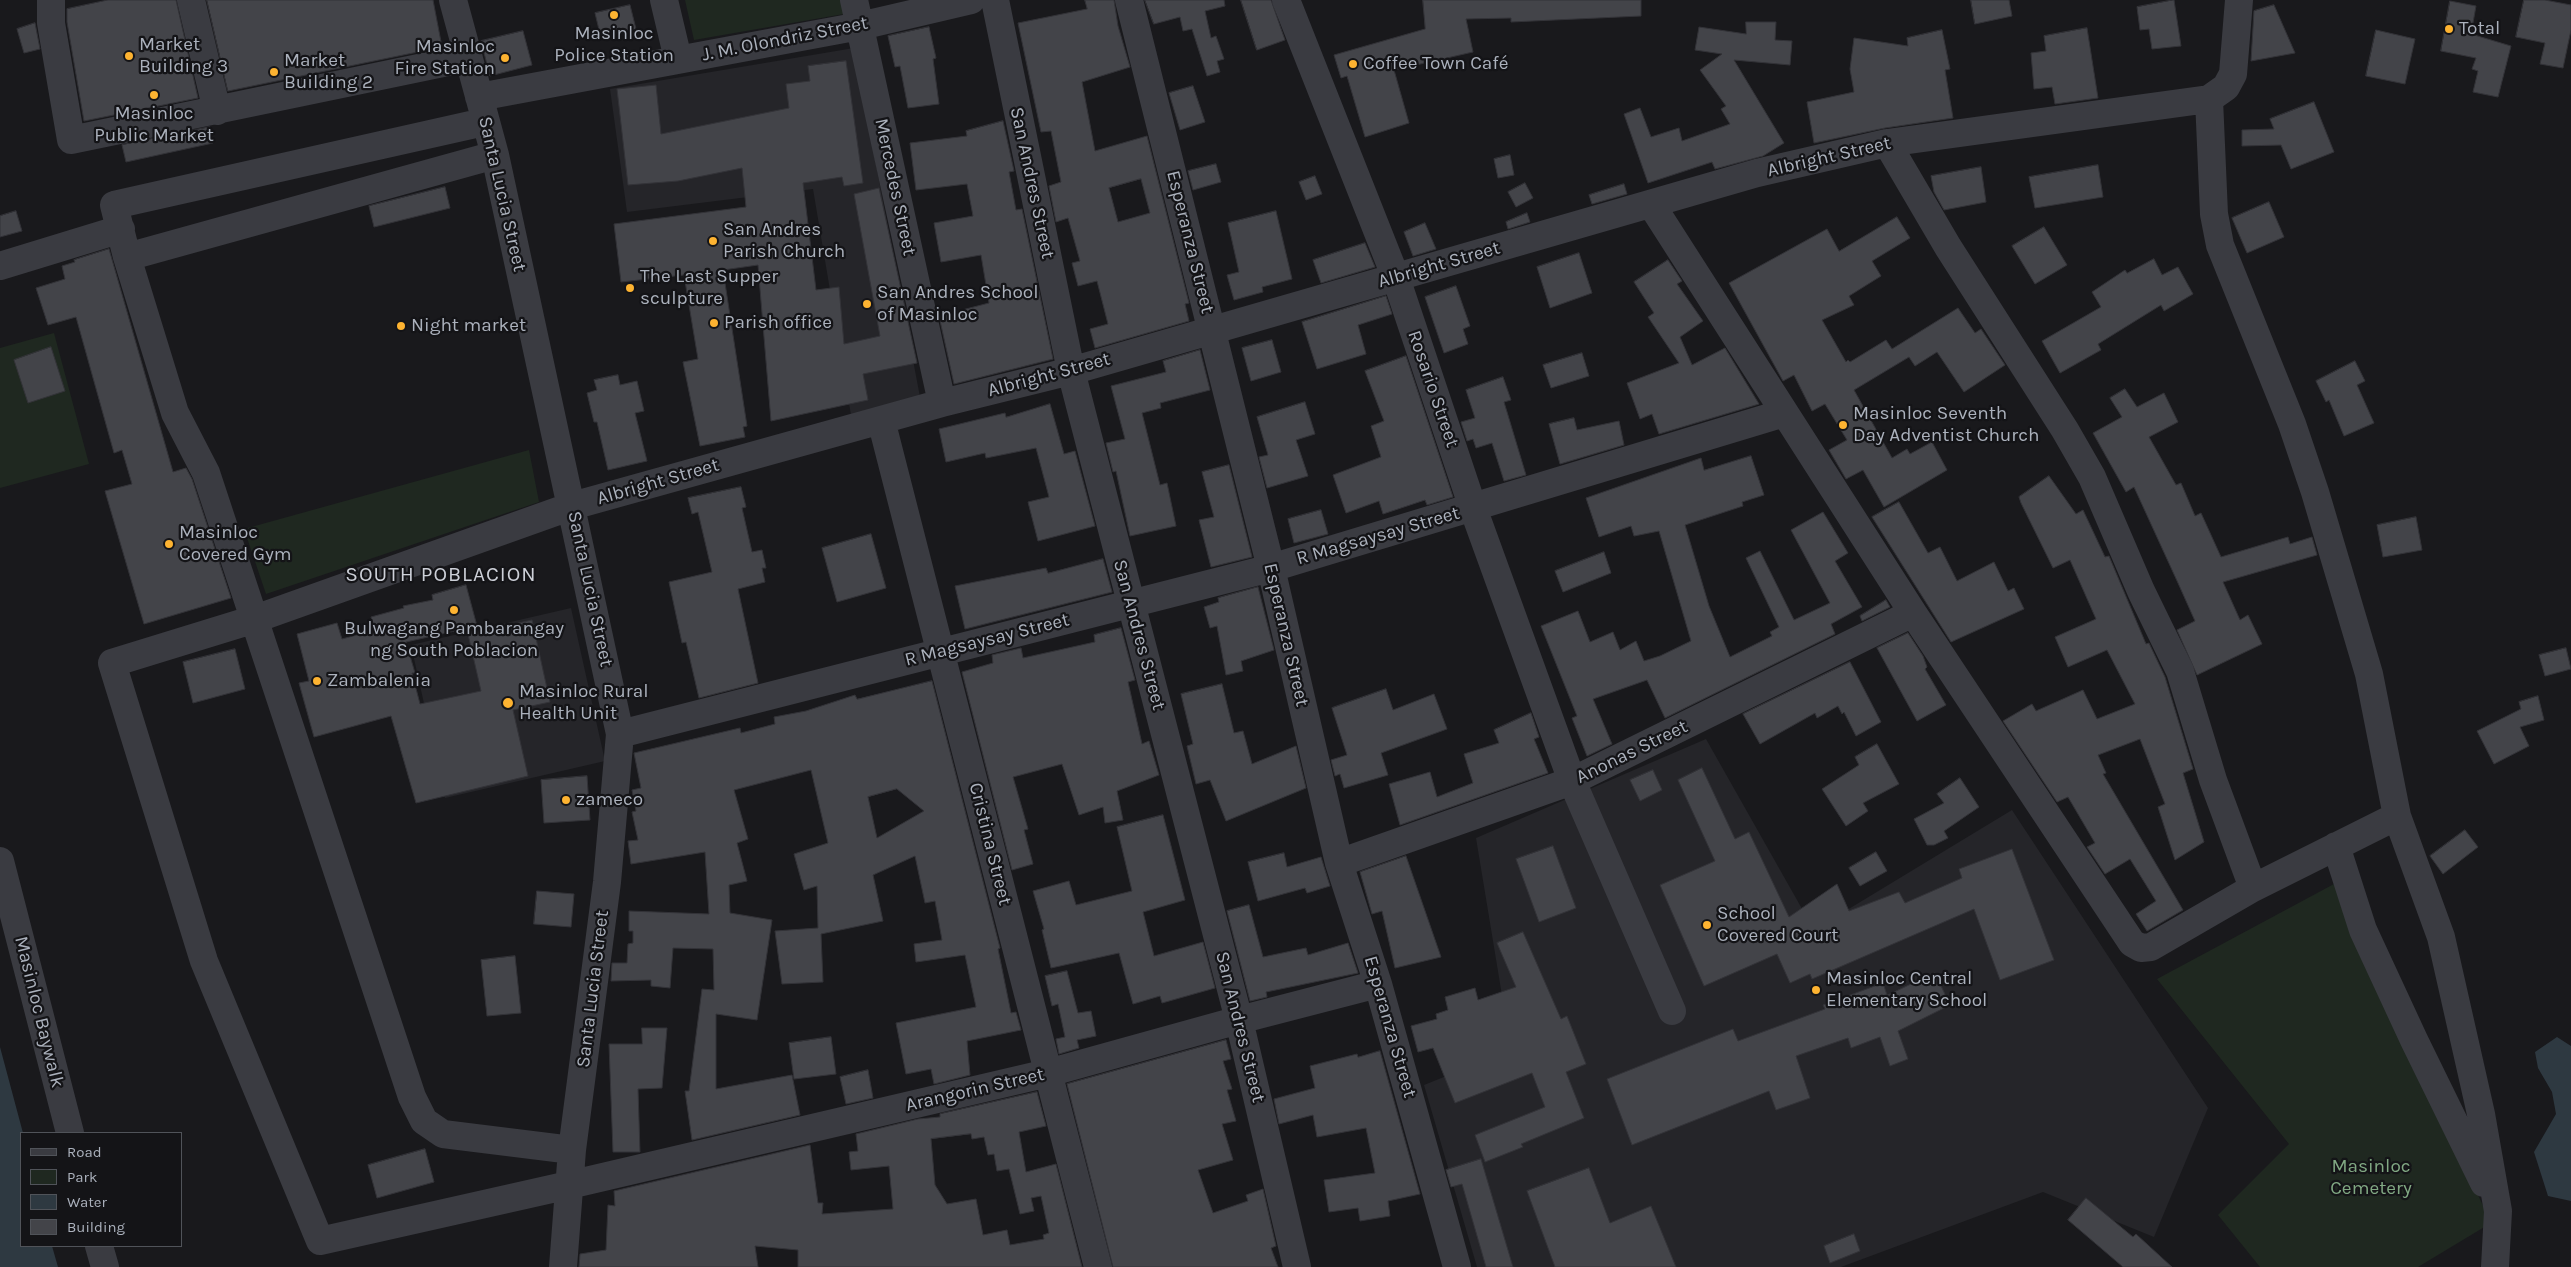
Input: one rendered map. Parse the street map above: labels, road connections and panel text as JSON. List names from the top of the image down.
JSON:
{
  "streets": {
    "street": [
      "J. M. Olondriz Street",
      "Albright Street",
      "San Andres Street",
      "Mercedes Street",
      "Santa Lucia Street",
      "Esperanza Street",
      "Rosario Street",
      "R Magsaysay Street",
      "Anonas Street",
      "Cristina Street",
      "Masinloc Baywalk",
      "Arangorin Street"
    ]
  },
  "crossings": [
    ["J. M. Olondriz Street", "Mercedes Street"],
    ["J. M. Olondriz Street", "Santa Lucia Street"],
    ["Albright Street", "San Andres Street"],
    ["Albright Street", "Mercedes Street"],
    ["Albright Street", "Santa Lucia Street"],
    ["Albright Street", "Esperanza Street"],
    ["Albright Street", "Rosario Street"],
    ["Albright Street", "Cristina Street"],
    ["Albright Street", "Arangorin Street"],
    ["San Andres Street", "R Magsaysay Street"],
    ["San Andres Street", "Arangorin Street"],
    ["Santa Lucia Street", "R Magsaysay Street"],
    ["Santa Lucia Street", "Arangorin Street"],
    ["Esperanza Street", "R Magsaysay Street"],
    ["Esperanza Street", "Anonas Street"],
    ["Esperanza Street", "Arangorin Street"],
    ["Rosario Street", "R Magsaysay Street"],
    ["Rosario Street", "Anonas Street"],
    ["R Magsaysay Street", "Cristina Street"],
    ["Cristina Street", "Arangorin Street"]
  ],
  "districts": ["SOUTH POBLACION"],
  "parks": ["Masinloc Cemetery"],
  "places": [
    "Masinloc Police Station",
    "Total",
    "Market Building 3",
    "Masinloc Fire Station",
    "Coffee Town Café",
    "Market Building 2",
    "Masinloc Public Market",
    "San Andres Parish Church",
    "The Last Supper sculpture",
    "San Andres School of Masinloc",
    "Parish office",
    "Night market",
    "Masinloc Seventh Day Adventist Church",
    "Masinloc Covered Gym",
    "Bulwagang Pambarangay ng South Poblacion",
    "Zambalenia",
    "Masinloc Rural Health Unit",
    "zameco",
    "School Covered Court",
    "Masinloc Central Elementary School"
  ],
  "legend": [
    "Road",
    "Park",
    "Water",
    "Building"
  ]
}
